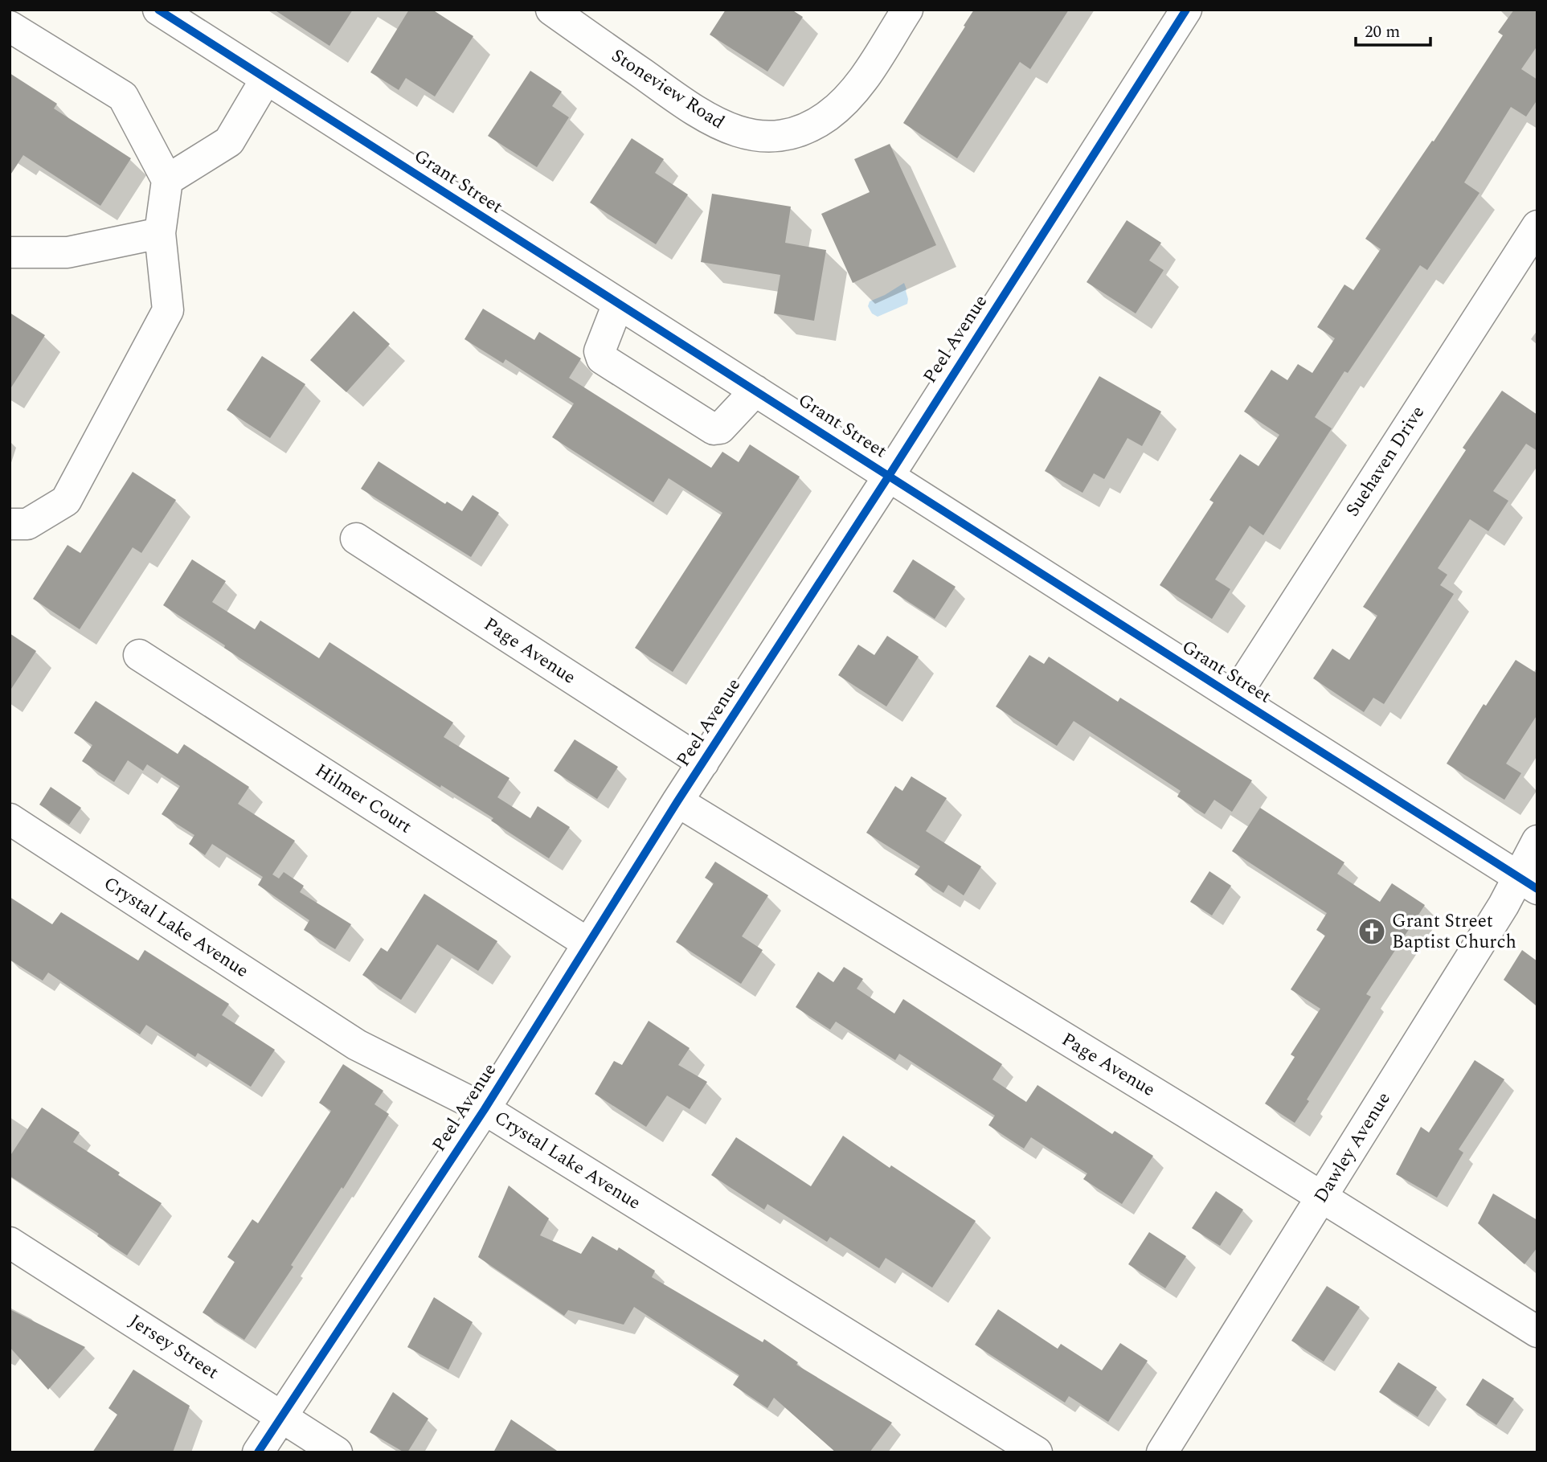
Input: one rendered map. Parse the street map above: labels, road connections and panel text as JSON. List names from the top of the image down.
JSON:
{
  "streets": {
    "street": [
      "Stoneview Road",
      "Grant Street",
      "Peel Avenue",
      "Suehaven Drive",
      "Page Avenue",
      "Hilmer Court",
      "Crystal Lake Avenue",
      "Dawley Avenue",
      "Jersey Street"
    ]
  },
  "crossings": [
    ["Grant Street", "Peel Avenue"],
    ["Grant Street", "Suehaven Drive"],
    ["Grant Street", "Dawley Avenue"],
    ["Peel Avenue", "Page Avenue"],
    ["Peel Avenue", "Hilmer Court"],
    ["Peel Avenue", "Crystal Lake Avenue"],
    ["Peel Avenue", "Jersey Street"],
    ["Page Avenue", "Dawley Avenue"]
  ],
  "places": {
    "church": ["Grant Street Baptist Church"]
  },
  "scale_bar": "20 m"
}
